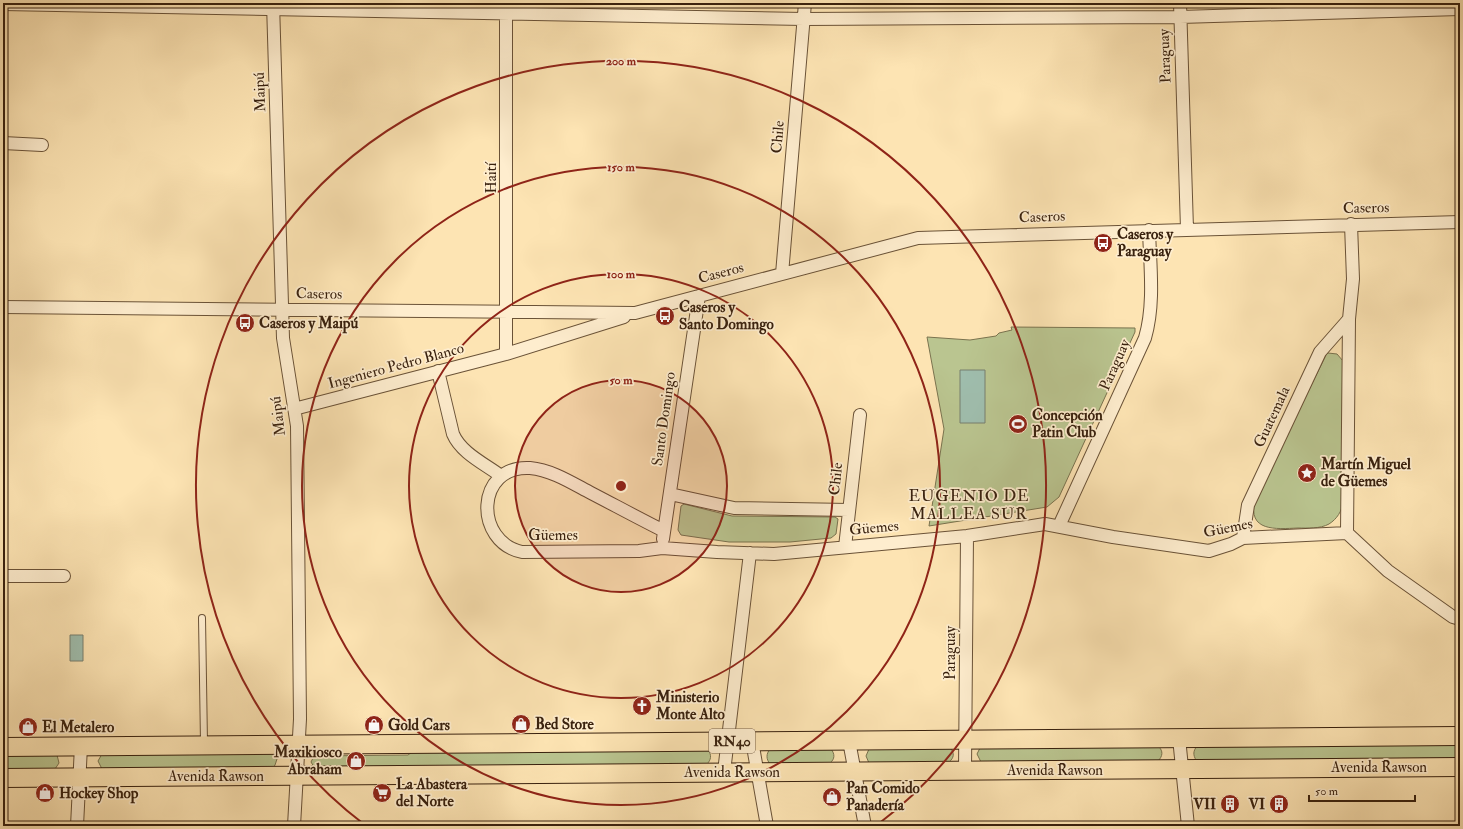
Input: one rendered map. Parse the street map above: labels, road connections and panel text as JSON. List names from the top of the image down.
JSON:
{
  "streets": {
    "main road": ["RN40", "Avenida Rawson"],
    "street": [
      "Paraguay",
      "Maipú",
      "Chile",
      "Haití",
      "Caseros",
      "Ingeniero Pedro Blanco",
      "Guatemala",
      "Santo Domingo",
      "Güemes"
    ]
  },
  "crossings": [
    ["Paraguay", "Caseros"],
    ["Paraguay", "Güemes"],
    ["Paraguay", "Avenida Rawson"],
    ["Maipú", "Caseros"],
    ["Maipú", "Ingeniero Pedro Blanco"],
    ["Maipú", "Avenida Rawson"],
    ["Chile", "Caseros"],
    ["Chile", "Güemes"],
    ["Haití", "Caseros"],
    ["Haití", "Ingeniero Pedro Blanco"],
    ["Caseros", "Ingeniero Pedro Blanco"],
    ["Caseros", "Santo Domingo"],
    ["Guatemala", "Güemes"],
    ["Santo Domingo", "Güemes"]
  ],
  "districts": ["EUGENIO DE MALLEA SUR"],
  "places": {
    "bus stop": ["Caseros y Paraguay", "Caseros y Santo Domingo", "Caseros y Maipú"],
    "sports": ["Concepción Patin Club"],
    "place": ["Martín Miguel de Güemes"],
    "church": ["Ministerio Monte Alto"],
    "shop": [
      "Bed Store",
      "Gold Cars",
      "El Metalero",
      "Maxikiosco Abraham",
      "Hockey Shop",
      "Pan Comido Panadería"
    ],
    "supermarket": ["La Abastera del Norte"],
    "building": ["VII", "VI"]
  },
  "scale_bar": "50 m",
  "rings": [
    "200 m",
    "150 m",
    "100 m",
    "50 m"
  ]
}
